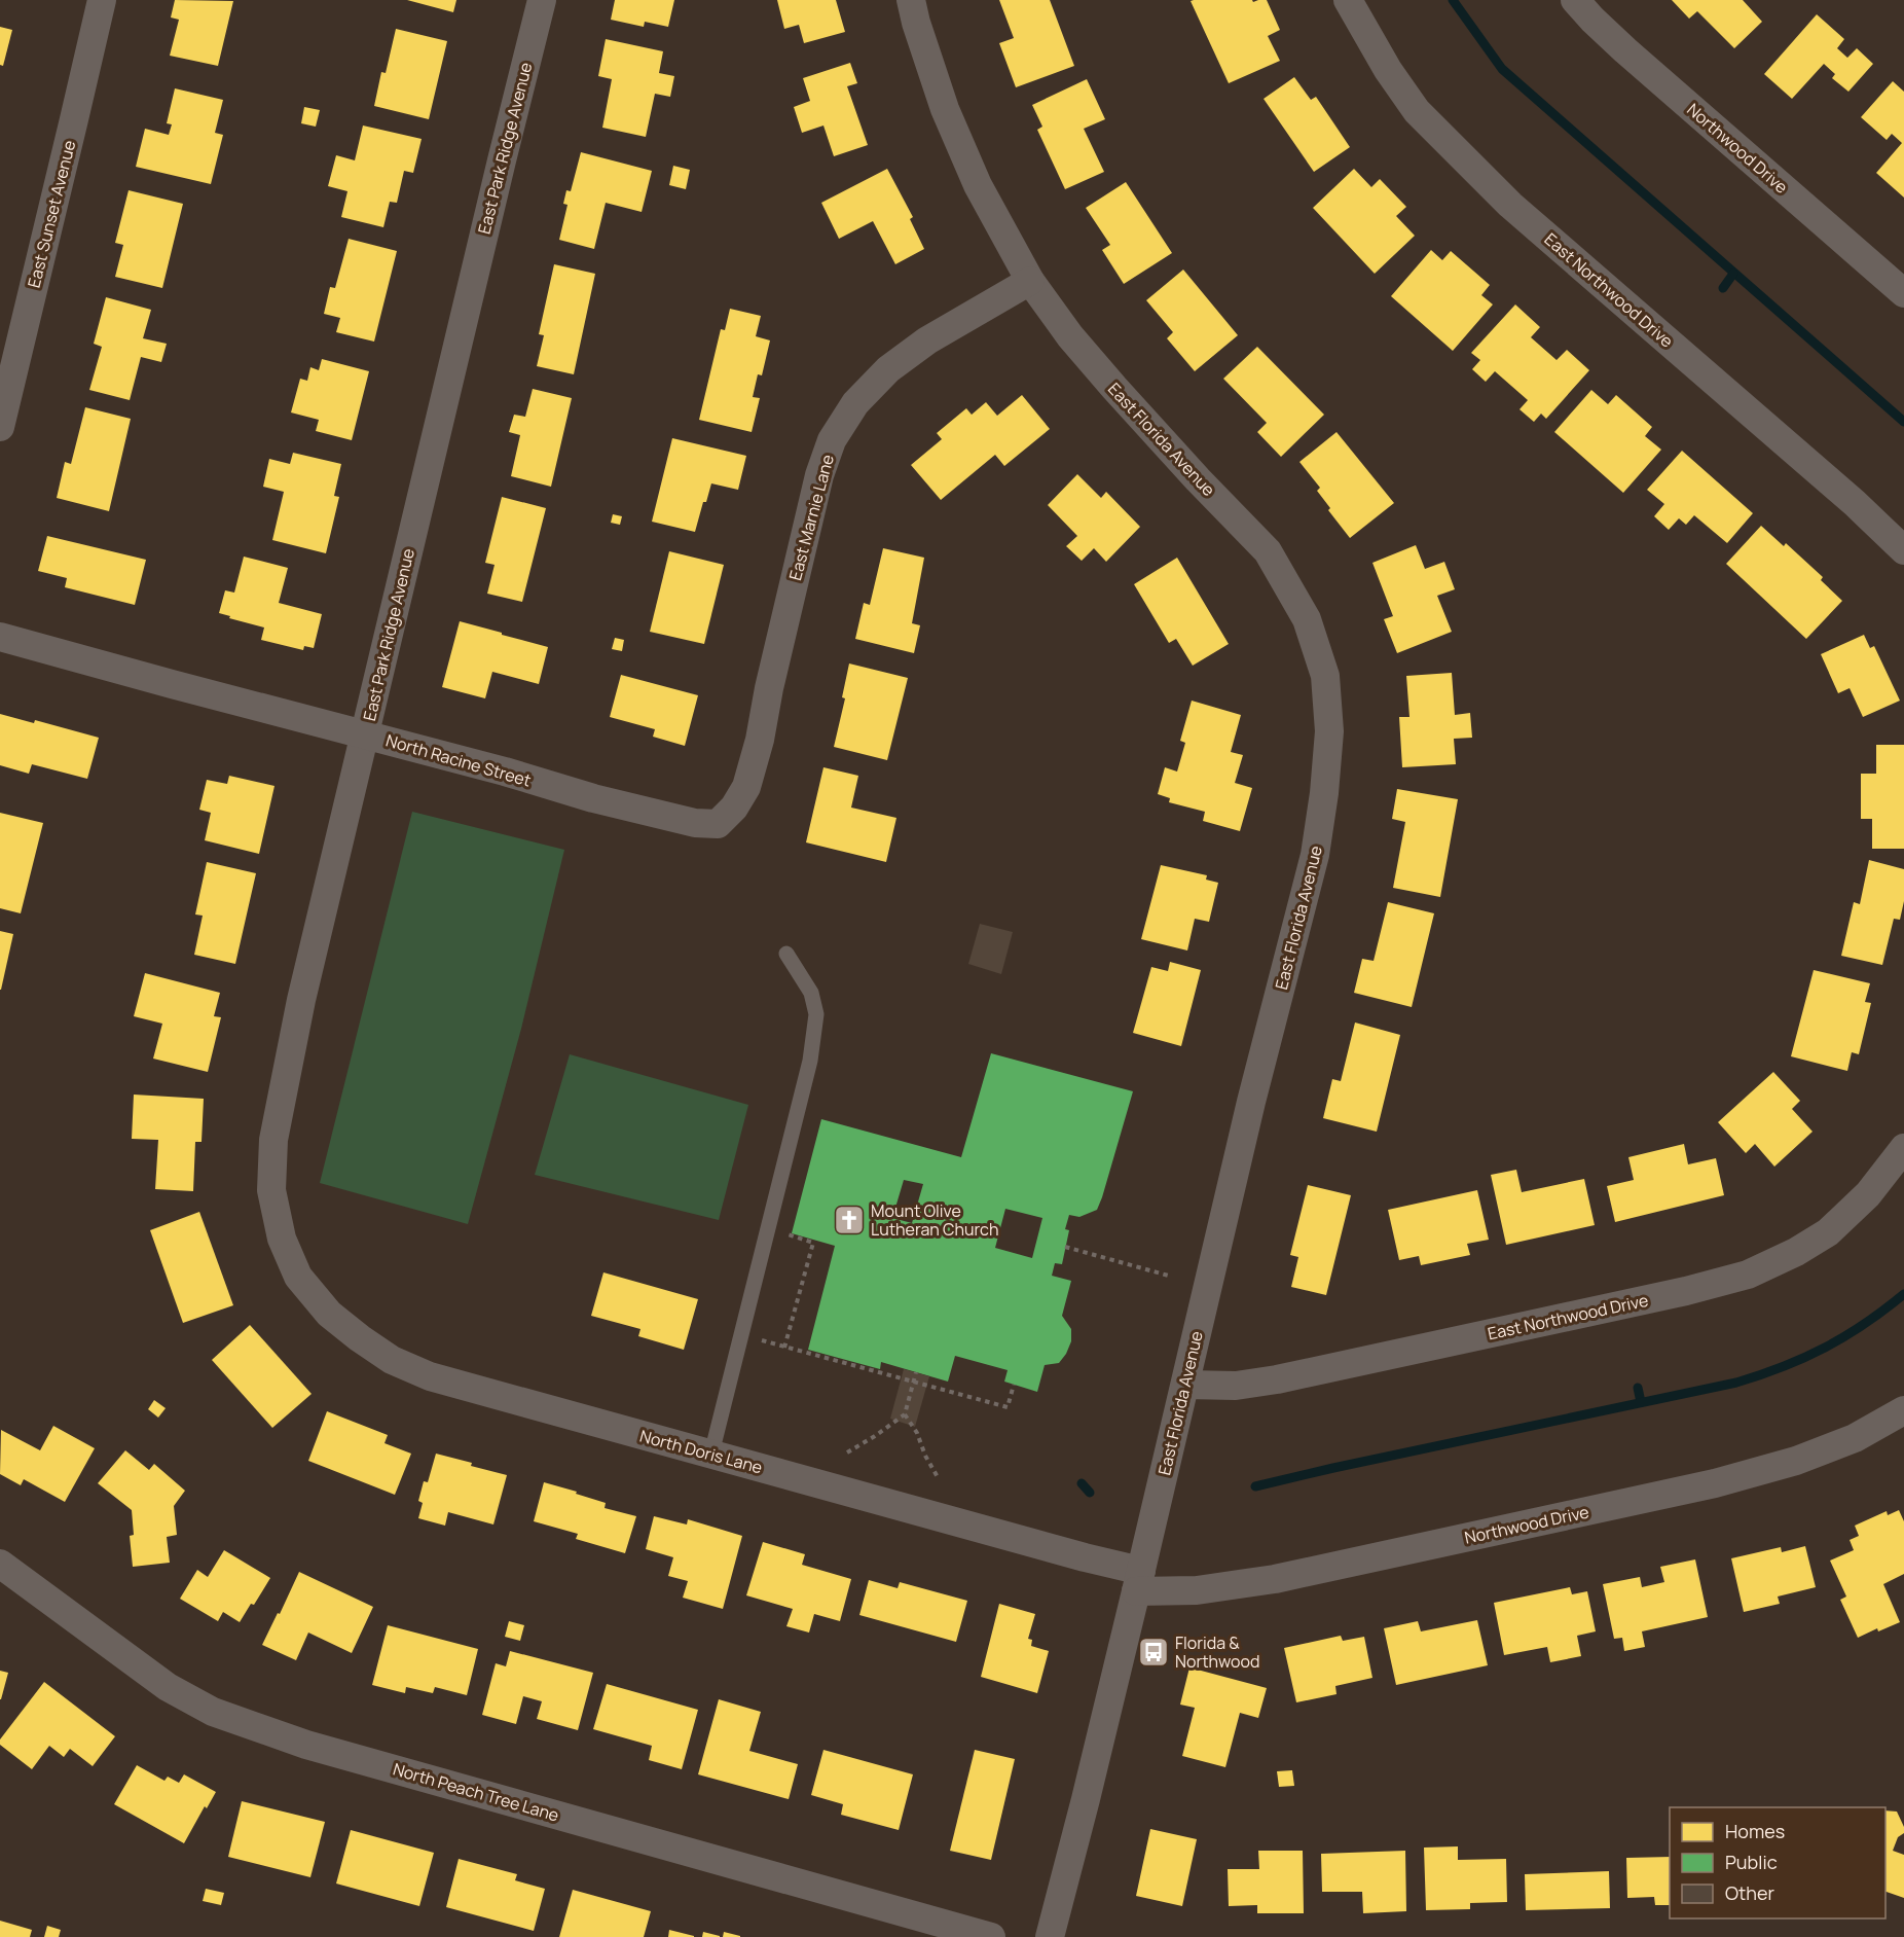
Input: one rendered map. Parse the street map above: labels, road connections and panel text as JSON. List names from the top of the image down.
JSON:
{
  "streets": {
    "street": [
      "East Park Ridge Avenue",
      "Northwood Drive",
      "East Sunset Avenue",
      "East Northwood Drive",
      "East Florida Avenue",
      "East Marnie Lane",
      "North Racine Street",
      "North Doris Lane",
      "North Peach Tree Lane"
    ]
  },
  "crossings": [
    ["East Park Ridge Avenue", "North Racine Street"],
    ["East Park Ridge Avenue", "North Doris Lane"],
    ["Northwood Drive", "East Florida Avenue"],
    ["Northwood Drive", "North Doris Lane"],
    ["East Northwood Drive", "East Florida Avenue"],
    ["East Florida Avenue", "East Marnie Lane"],
    ["East Florida Avenue", "North Doris Lane"],
    ["East Marnie Lane", "North Racine Street"]
  ],
  "places": {
    "church": ["Mount Olive Lutheran Church"],
    "bus stop": ["Florida & Northwood"]
  },
  "legend": ["Homes", "Public", "Other"]
}
